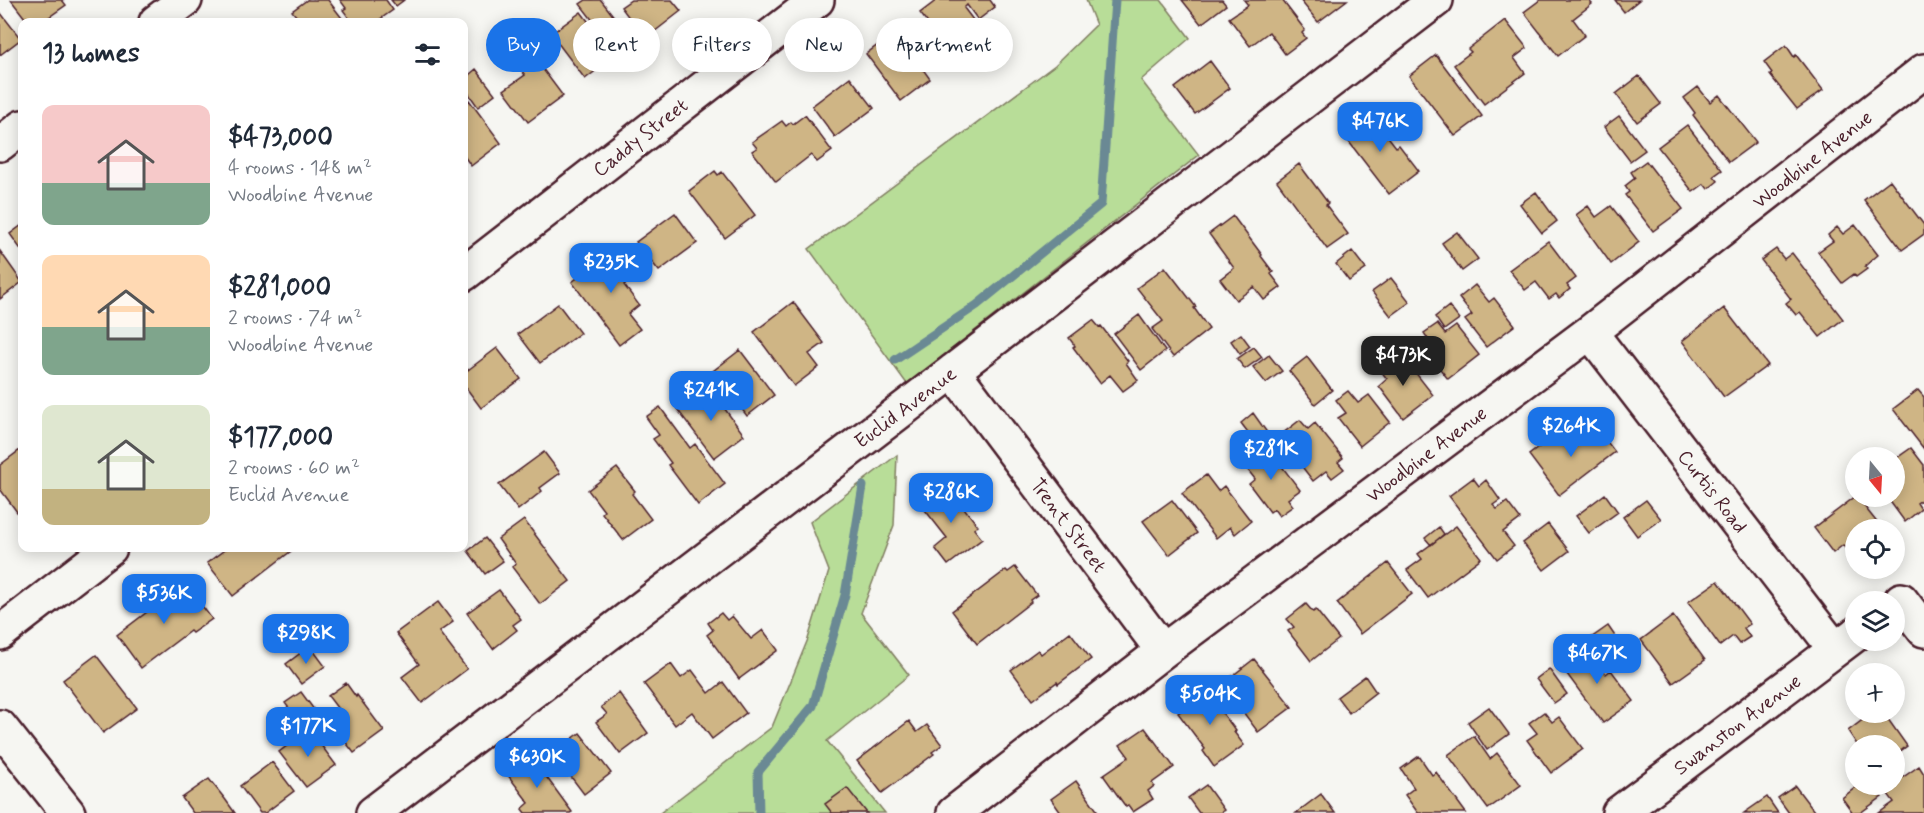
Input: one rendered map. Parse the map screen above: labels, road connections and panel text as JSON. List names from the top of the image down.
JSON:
{
  "streets": {
    "street": [
      "Caddy Street",
      "Woodbine Avenue",
      "Euclid Avenue",
      "Curtis Road",
      "Trent Street",
      "Swanston Avenue"
    ]
  },
  "crossings": [
    ["Woodbine Avenue", "Curtis Road"],
    ["Woodbine Avenue", "Trent Street"],
    ["Euclid Avenue", "Trent Street"],
    ["Curtis Road", "Swanston Avenue"]
  ],
  "north": "bottom",
  "page": {
    "chip": [
      "Buy",
      "Rent",
      "Filters",
      "New",
      "Apartment"
    ],
    "heading": "13 homes",
    "list": [
      {
        "name": "$473,000",
        "note": "4 rooms · 148 m² · Woodbine Avenue"
      },
      {
        "name": "$281,000",
        "note": "2 rooms · 74 m² · Woodbine Avenue"
      },
      {
        "name": "$177,000",
        "note": "2 rooms · 60 m² · Euclid Avenue"
      }
    ],
    "price": [
      "$476K",
      "$235K",
      "$473K",
      "$241K",
      "$264K",
      "$281K",
      "$286K",
      "$536K",
      "$298K",
      "$467K",
      "$504K",
      "$177K",
      "$630K"
    ],
    "map_buttons": ["+", "−"]
  }
}
